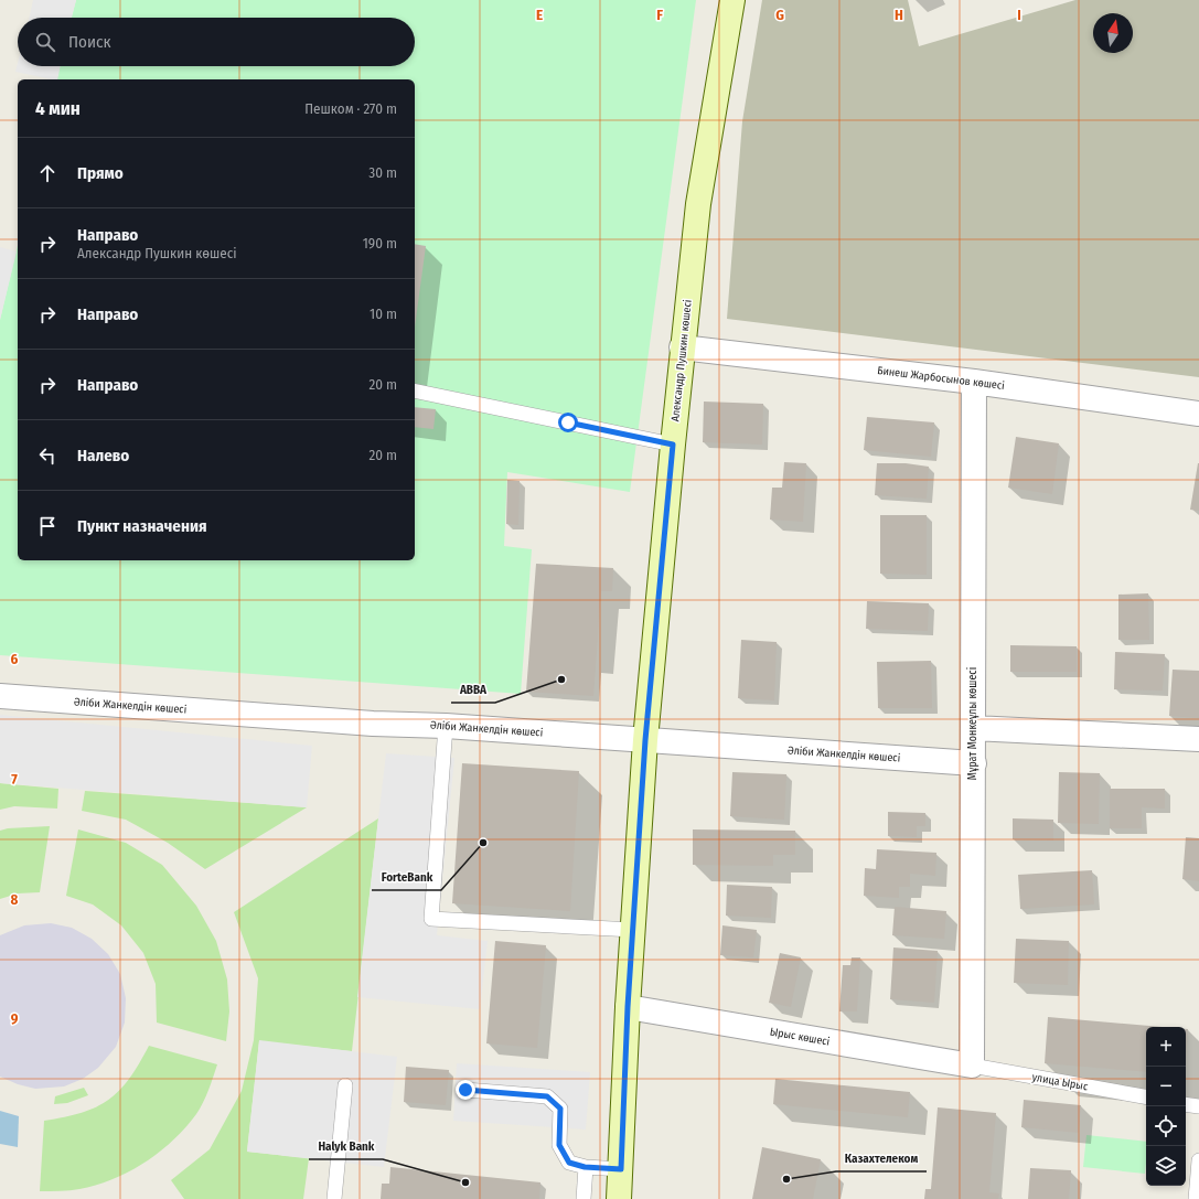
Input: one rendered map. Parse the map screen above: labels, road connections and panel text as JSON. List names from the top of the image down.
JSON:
{
  "streets": {
    "street": [
      "Александр Пушкин көшесі",
      "Бинеш Жарбосынов көшесі",
      "Әліби Жанкелдін көшесі",
      "Мұрат Монкеұлы көшесі",
      "Ырыс көшесі"
    ],
    "lane": ["улица Ырыс"]
  },
  "crossings": [
    ["Александр Пушкин көшесі", "Бинеш Жарбосынов көшесі"],
    ["Александр Пушкин көшесі", "Әліби Жанкелдін көшесі"],
    ["Александр Пушкин көшесі", "Ырыс көшесі"],
    ["Бинеш Жарбосынов көшесі", "Мұрат Монкеұлы көшесі"],
    ["Әліби Жанкелдін көшесі", "Мұрат Монкеұлы көшесі"],
    ["Мұрат Монкеұлы көшесі", "Ырыс көшесі"],
    ["Мұрат Монкеұлы көшесі", "улица Ырыс"],
    ["Ырыс көшесі", "улица Ырыс"]
  ],
  "places": [
    "ABBA",
    "ForteBank",
    "Казахтелеком",
    "Halyk Bank"
  ],
  "north": "top",
  "page": {
    "search": "Поиск",
    "heading": ["4 мин", "Пешком · 270 m"],
    "list": [
      ["Прямо", "30 m"],
      ["Направо", "Александр Пушкин көшесі", "190 m"],
      ["Направо", "10 m"],
      ["Направо", "20 m"],
      ["Налево", "20 m"],
      "Пункт назначения"
    ],
    "map_buttons": ["+", "−"]
  },
  "grid": {
    "columns": [
      "E",
      "F",
      "G",
      "H",
      "I"
    ],
    "rows": [
      "6",
      "7",
      "8",
      "9"
    ]
  }
}
